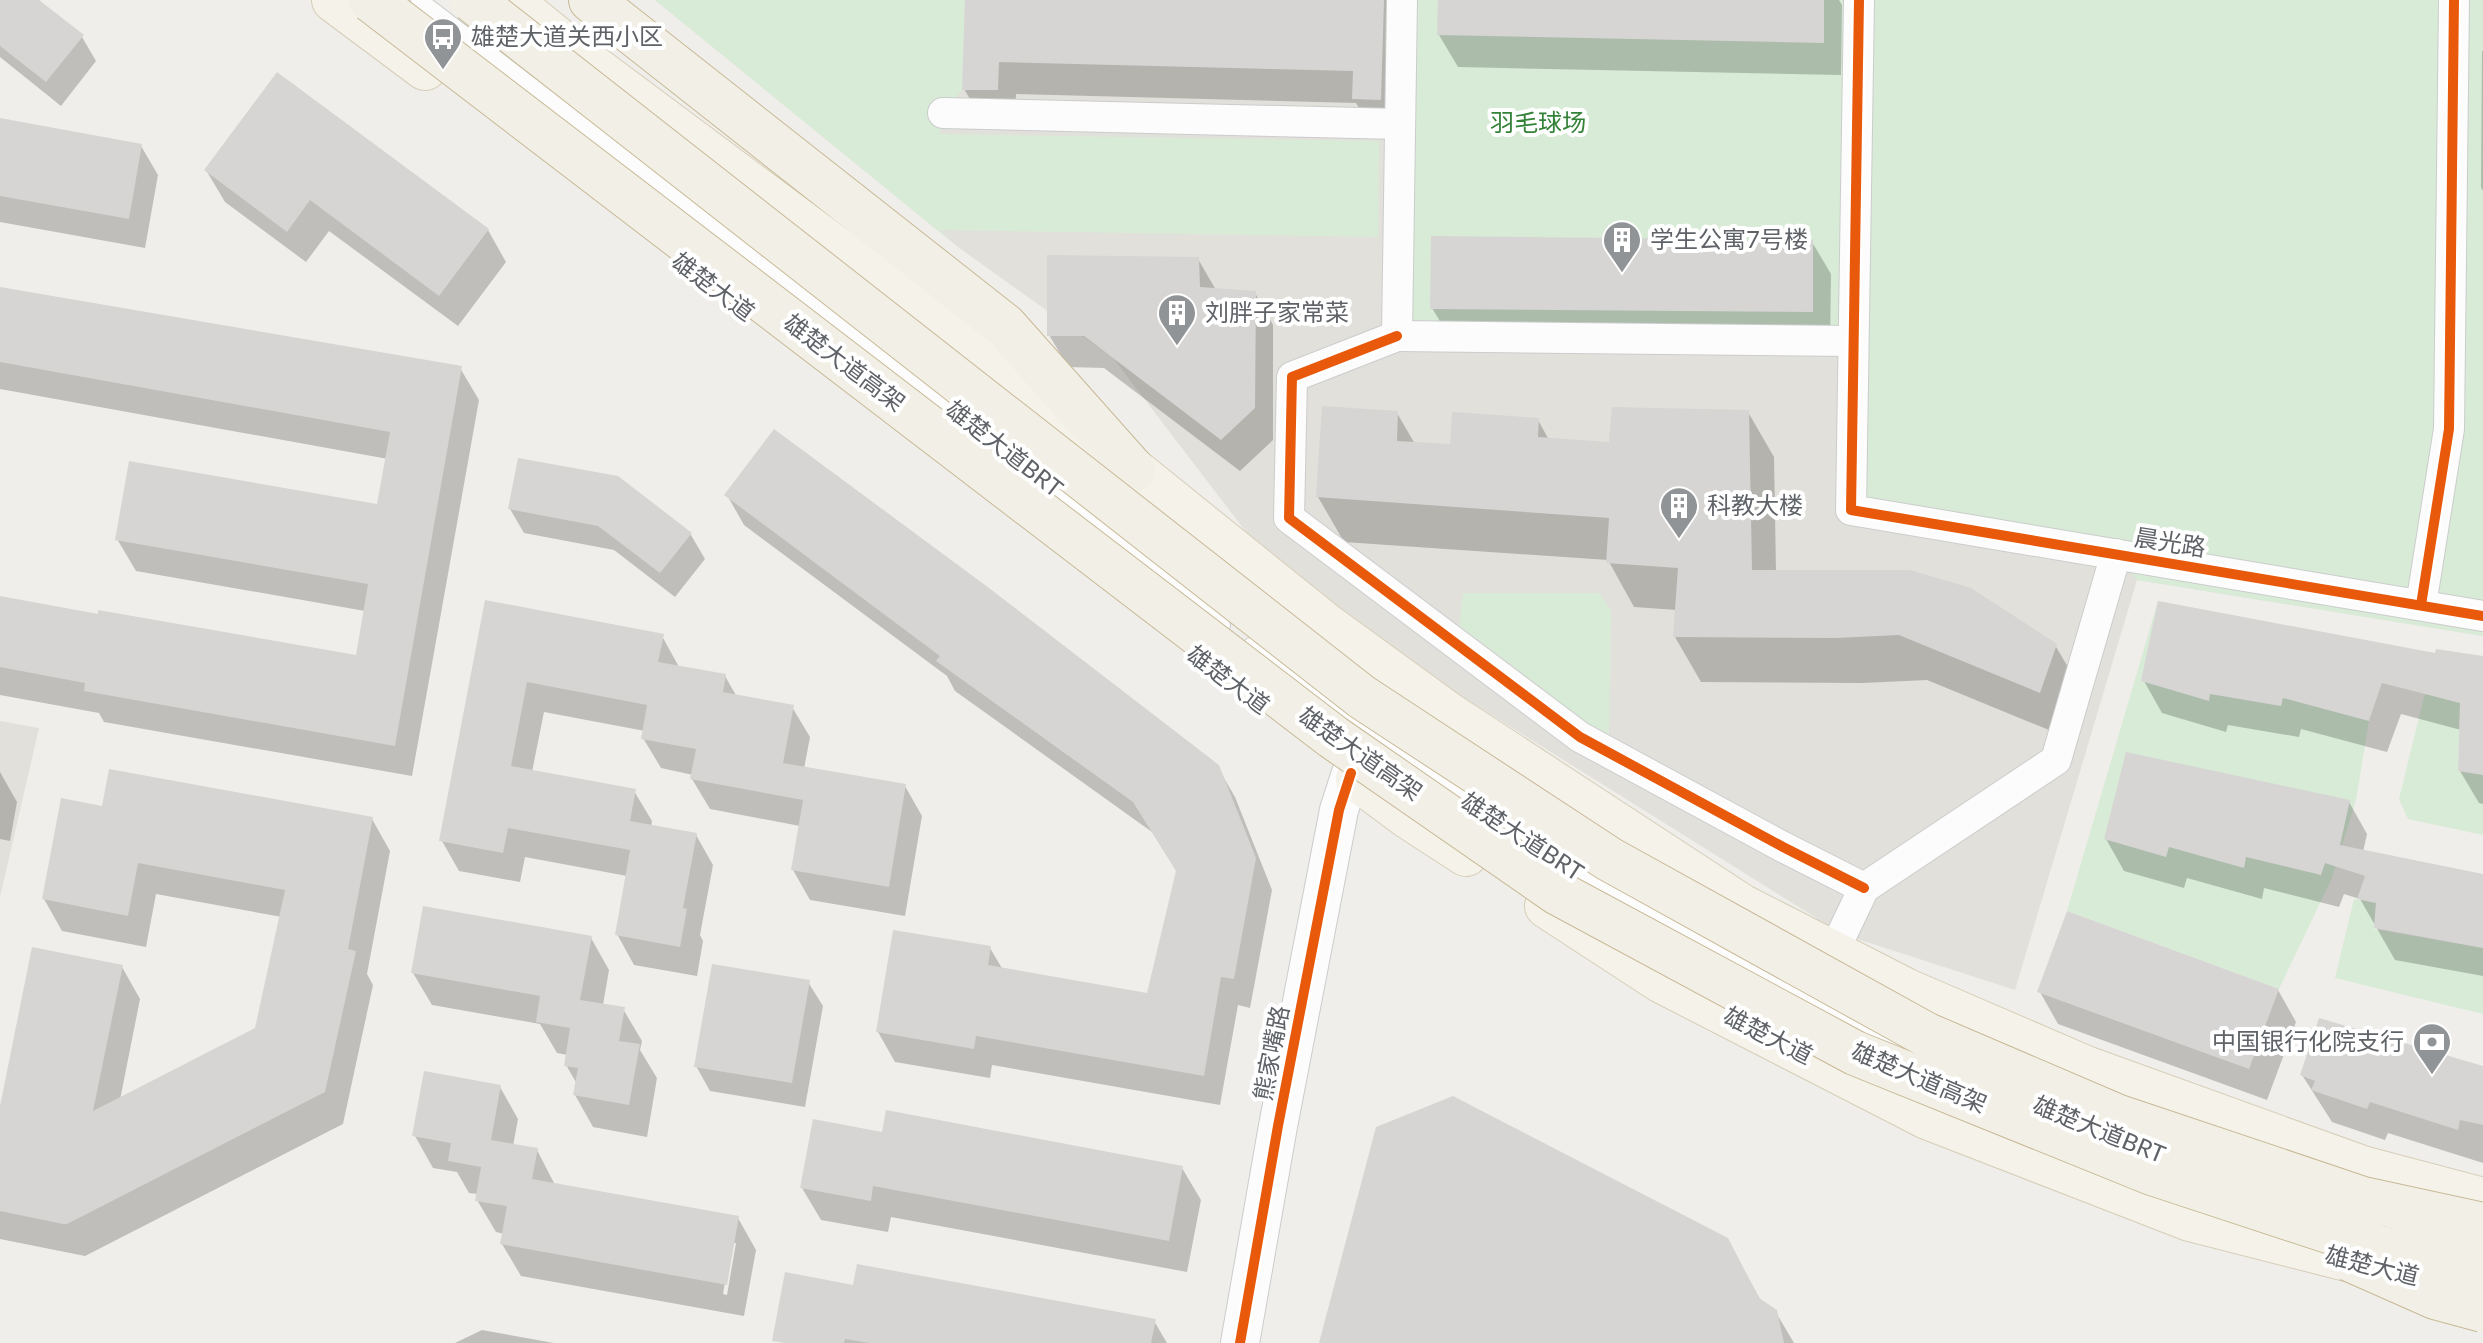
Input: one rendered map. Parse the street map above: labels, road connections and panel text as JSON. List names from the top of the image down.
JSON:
{
  "streets": {
    "highway": ["雄楚大道高架"],
    "main road": ["雄楚大道"],
    "street": ["晨光路", "熊家嘴路"],
    "lane": ["雄楚大道BRT"]
  },
  "crossings": [
    ["雄楚大道", "熊家嘴路"]
  ],
  "parks": ["羽毛球场"],
  "places": {
    "bus stop": ["雄楚大道关西小区"],
    "building": ["学生公寓7号楼", "刘胖子家常菜", "科教大楼"],
    "bank": ["中国银行化院支行"]
  }
}
